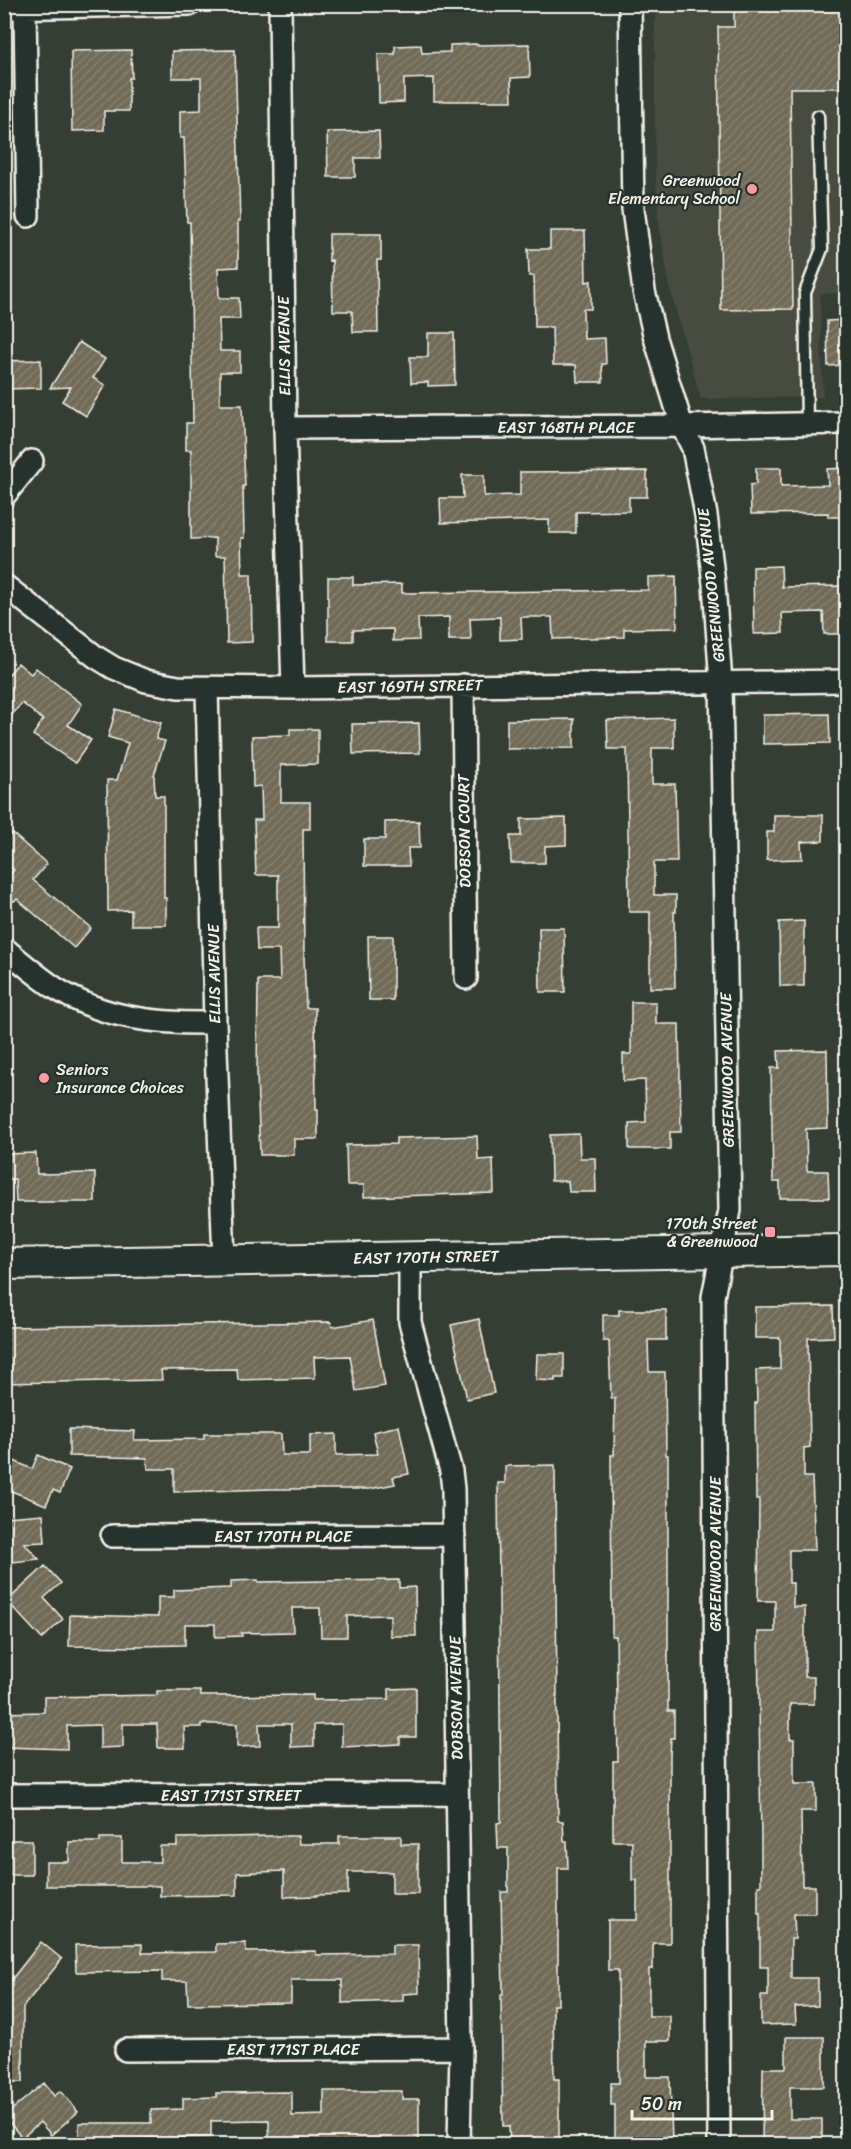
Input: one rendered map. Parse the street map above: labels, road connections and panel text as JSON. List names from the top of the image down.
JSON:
{
  "streets": {
    "street": [
      "ELLIS AVENUE",
      "EAST 168TH PLACE",
      "GREENWOOD AVENUE",
      "EAST 169TH STREET",
      "DOBSON COURT",
      "EAST 170TH STREET",
      "EAST 170TH PLACE",
      "DOBSON AVENUE",
      "EAST 171ST STREET",
      "EAST 171ST PLACE"
    ]
  },
  "crossings": [
    ["ELLIS AVENUE", "EAST 168TH PLACE"],
    ["ELLIS AVENUE", "EAST 169TH STREET"],
    ["ELLIS AVENUE", "EAST 170TH STREET"],
    ["EAST 168TH PLACE", "GREENWOOD AVENUE"],
    ["GREENWOOD AVENUE", "EAST 169TH STREET"],
    ["GREENWOOD AVENUE", "EAST 170TH STREET"],
    ["EAST 169TH STREET", "DOBSON COURT"],
    ["EAST 170TH STREET", "DOBSON AVENUE"],
    ["EAST 170TH PLACE", "DOBSON AVENUE"],
    ["DOBSON AVENUE", "EAST 171ST STREET"],
    ["DOBSON AVENUE", "EAST 171ST PLACE"]
  ],
  "places": {
    "other": ["Greenwood Elementary School", "Seniors Insurance Choices"],
    "transit": ["170th Street & Greenwood"]
  },
  "scale_bar": "50 m"
}
